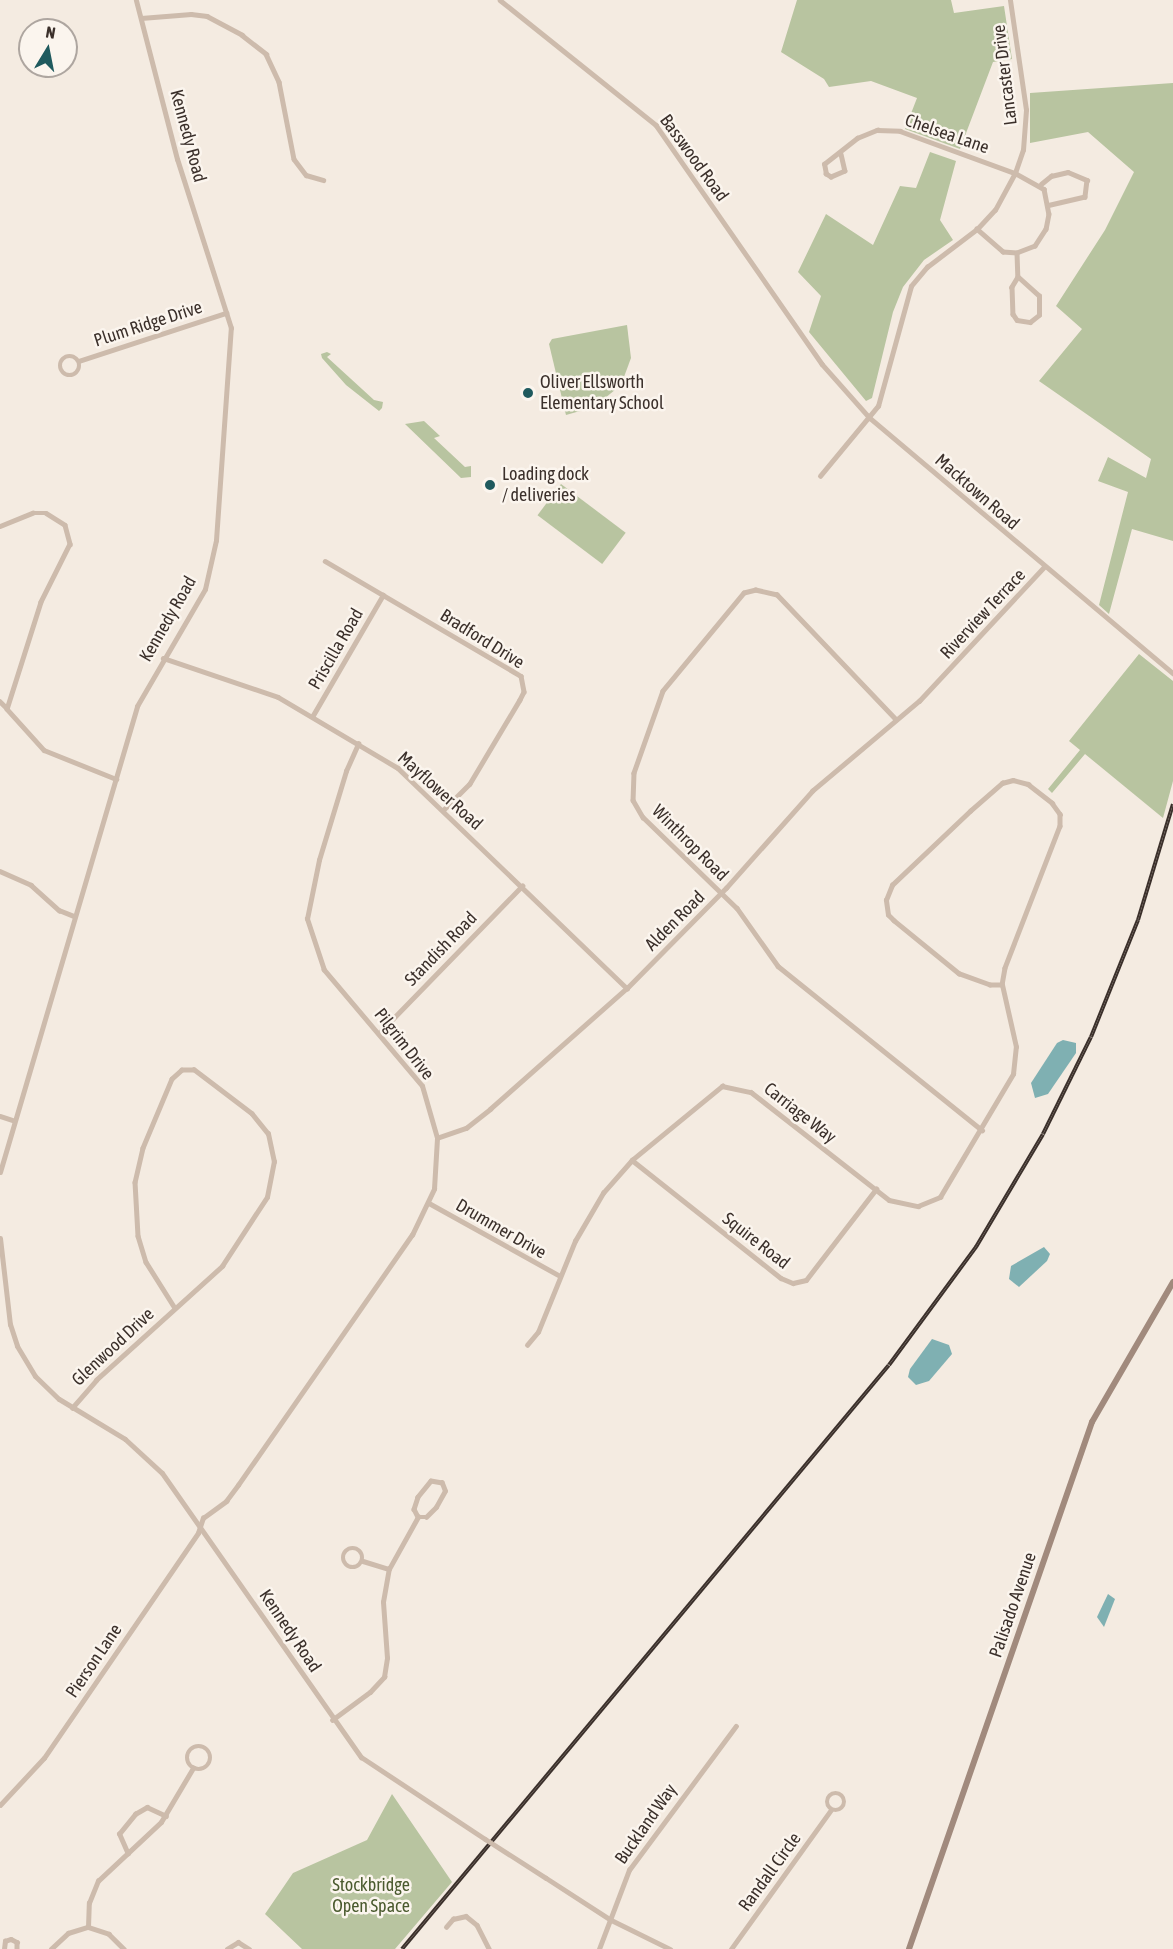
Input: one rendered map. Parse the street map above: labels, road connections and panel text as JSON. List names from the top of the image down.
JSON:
{
  "streets": {
    "main road": ["Palisado Avenue"],
    "street": [
      "Lancaster Drive",
      "Chelsea Lane",
      "Kennedy Road",
      "Basswood Road",
      "Plum Ridge Drive",
      "Macktown Road",
      "Riverview Terrace",
      "Bradford Drive",
      "Priscilla Road",
      "Mayflower Road",
      "Winthrop Road",
      "Alden Road",
      "Standish Road",
      "Pilgrim Drive",
      "Carriage Way",
      "Drummer Drive",
      "Squire Road",
      "Glenwood Drive",
      "Pierson Lane",
      "Buckland Way",
      "Randall Circle"
    ]
  },
  "crossings": [
    ["Lancaster Drive", "Chelsea Lane"],
    ["Lancaster Drive", "Macktown Road"],
    ["Kennedy Road", "Plum Ridge Drive"],
    ["Kennedy Road", "Mayflower Road"],
    ["Kennedy Road", "Pilgrim Drive"],
    ["Kennedy Road", "Glenwood Drive"],
    ["Kennedy Road", "Pierson Lane"],
    ["Kennedy Road", "Buckland Way"],
    ["Basswood Road", "Macktown Road"],
    ["Macktown Road", "Riverview Terrace"],
    ["Riverview Terrace", "Alden Road"],
    ["Bradford Drive", "Priscilla Road"],
    ["Bradford Drive", "Mayflower Road"],
    ["Priscilla Road", "Mayflower Road"],
    ["Mayflower Road", "Alden Road"],
    ["Mayflower Road", "Standish Road"],
    ["Mayflower Road", "Pilgrim Drive"],
    ["Winthrop Road", "Alden Road"],
    ["Winthrop Road", "Carriage Way"],
    ["Alden Road", "Pilgrim Drive"],
    ["Standish Road", "Pilgrim Drive"],
    ["Pilgrim Drive", "Drummer Drive"],
    ["Pilgrim Drive", "Pierson Lane"],
    ["Carriage Way", "Drummer Drive"],
    ["Carriage Way", "Squire Road"]
  ],
  "parks": ["Stockbridge Open Space"],
  "places": ["Oliver Ellsworth Elementary School", "Loading dock / deliveries"],
  "north": "top"
}
